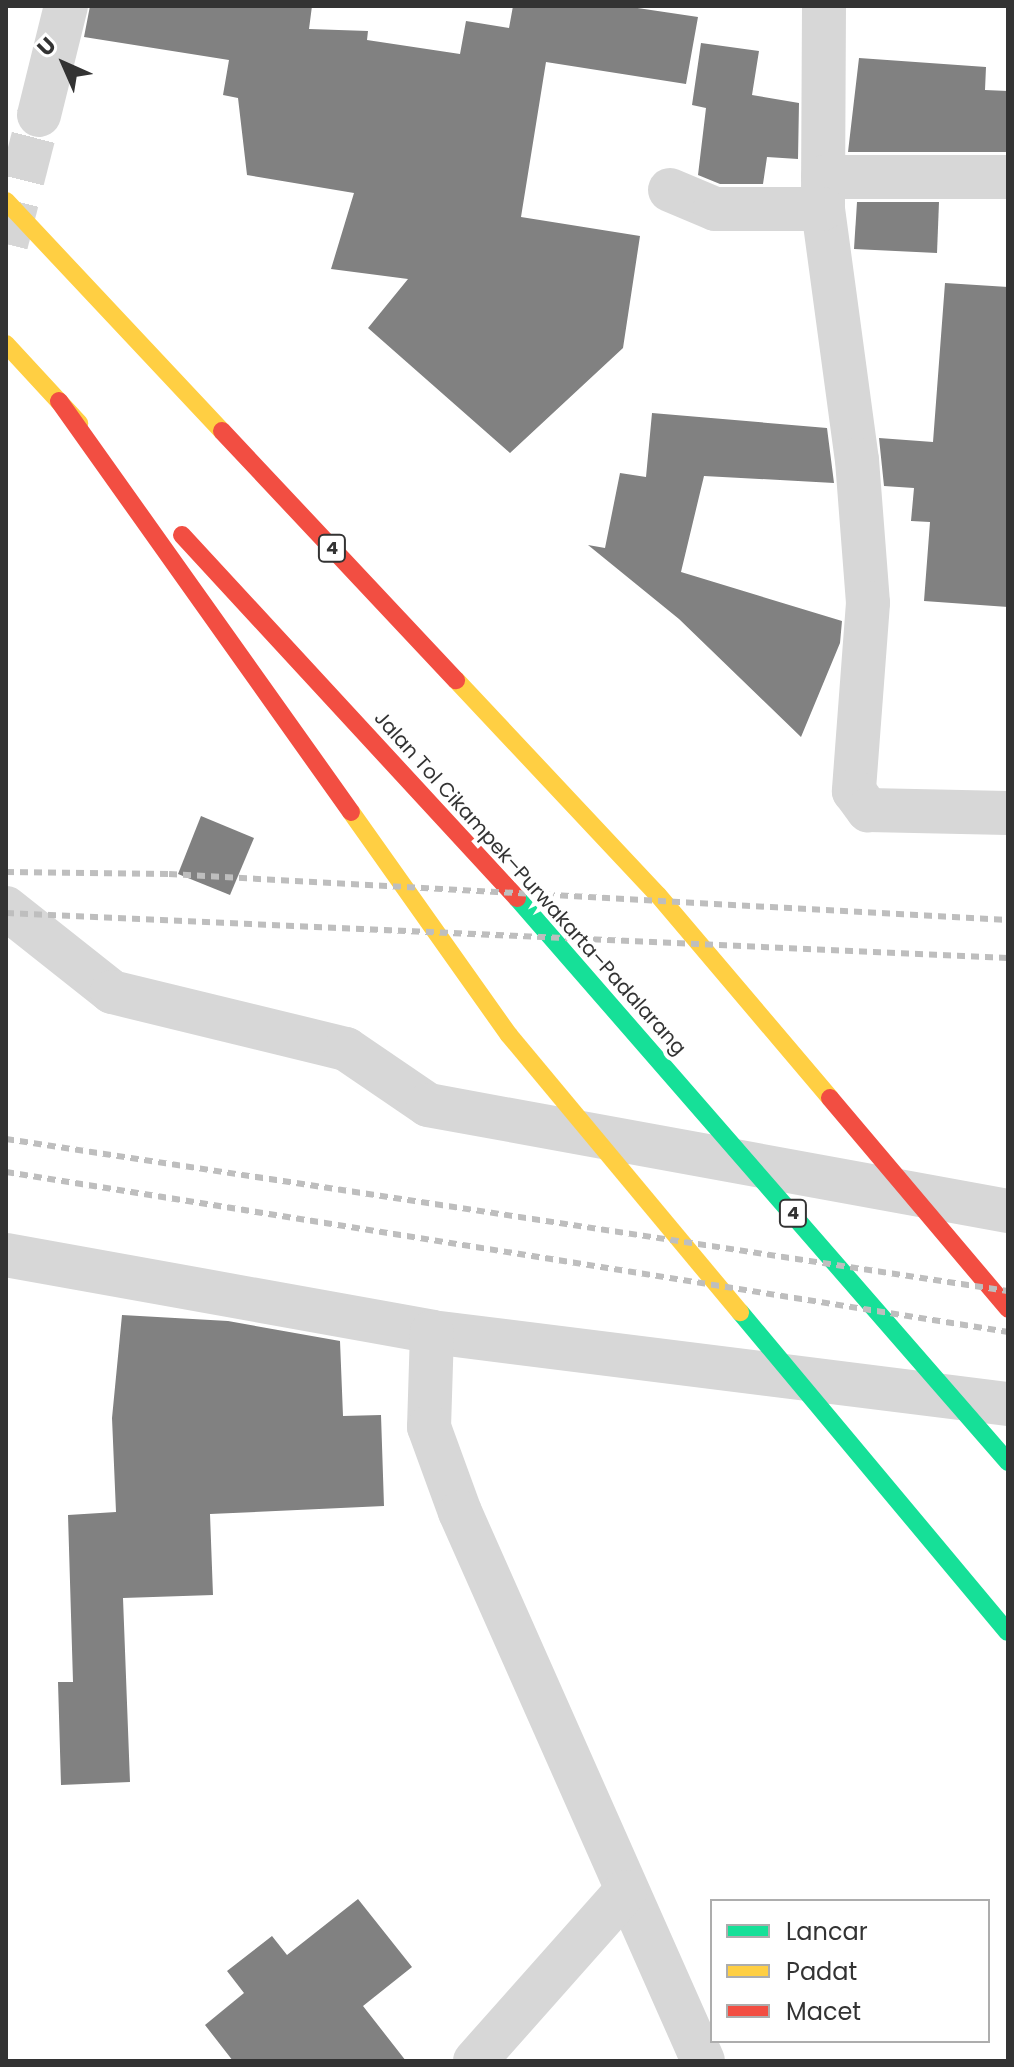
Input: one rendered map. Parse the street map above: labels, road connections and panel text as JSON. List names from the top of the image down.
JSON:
{
  "streets": {
    "highway": ["4", "Jalan Tol Cikampek–Purwakarta–Padalarang"]
  },
  "legend": ["Lancar", "Padat", "Macet"],
  "north": "top left"
}
